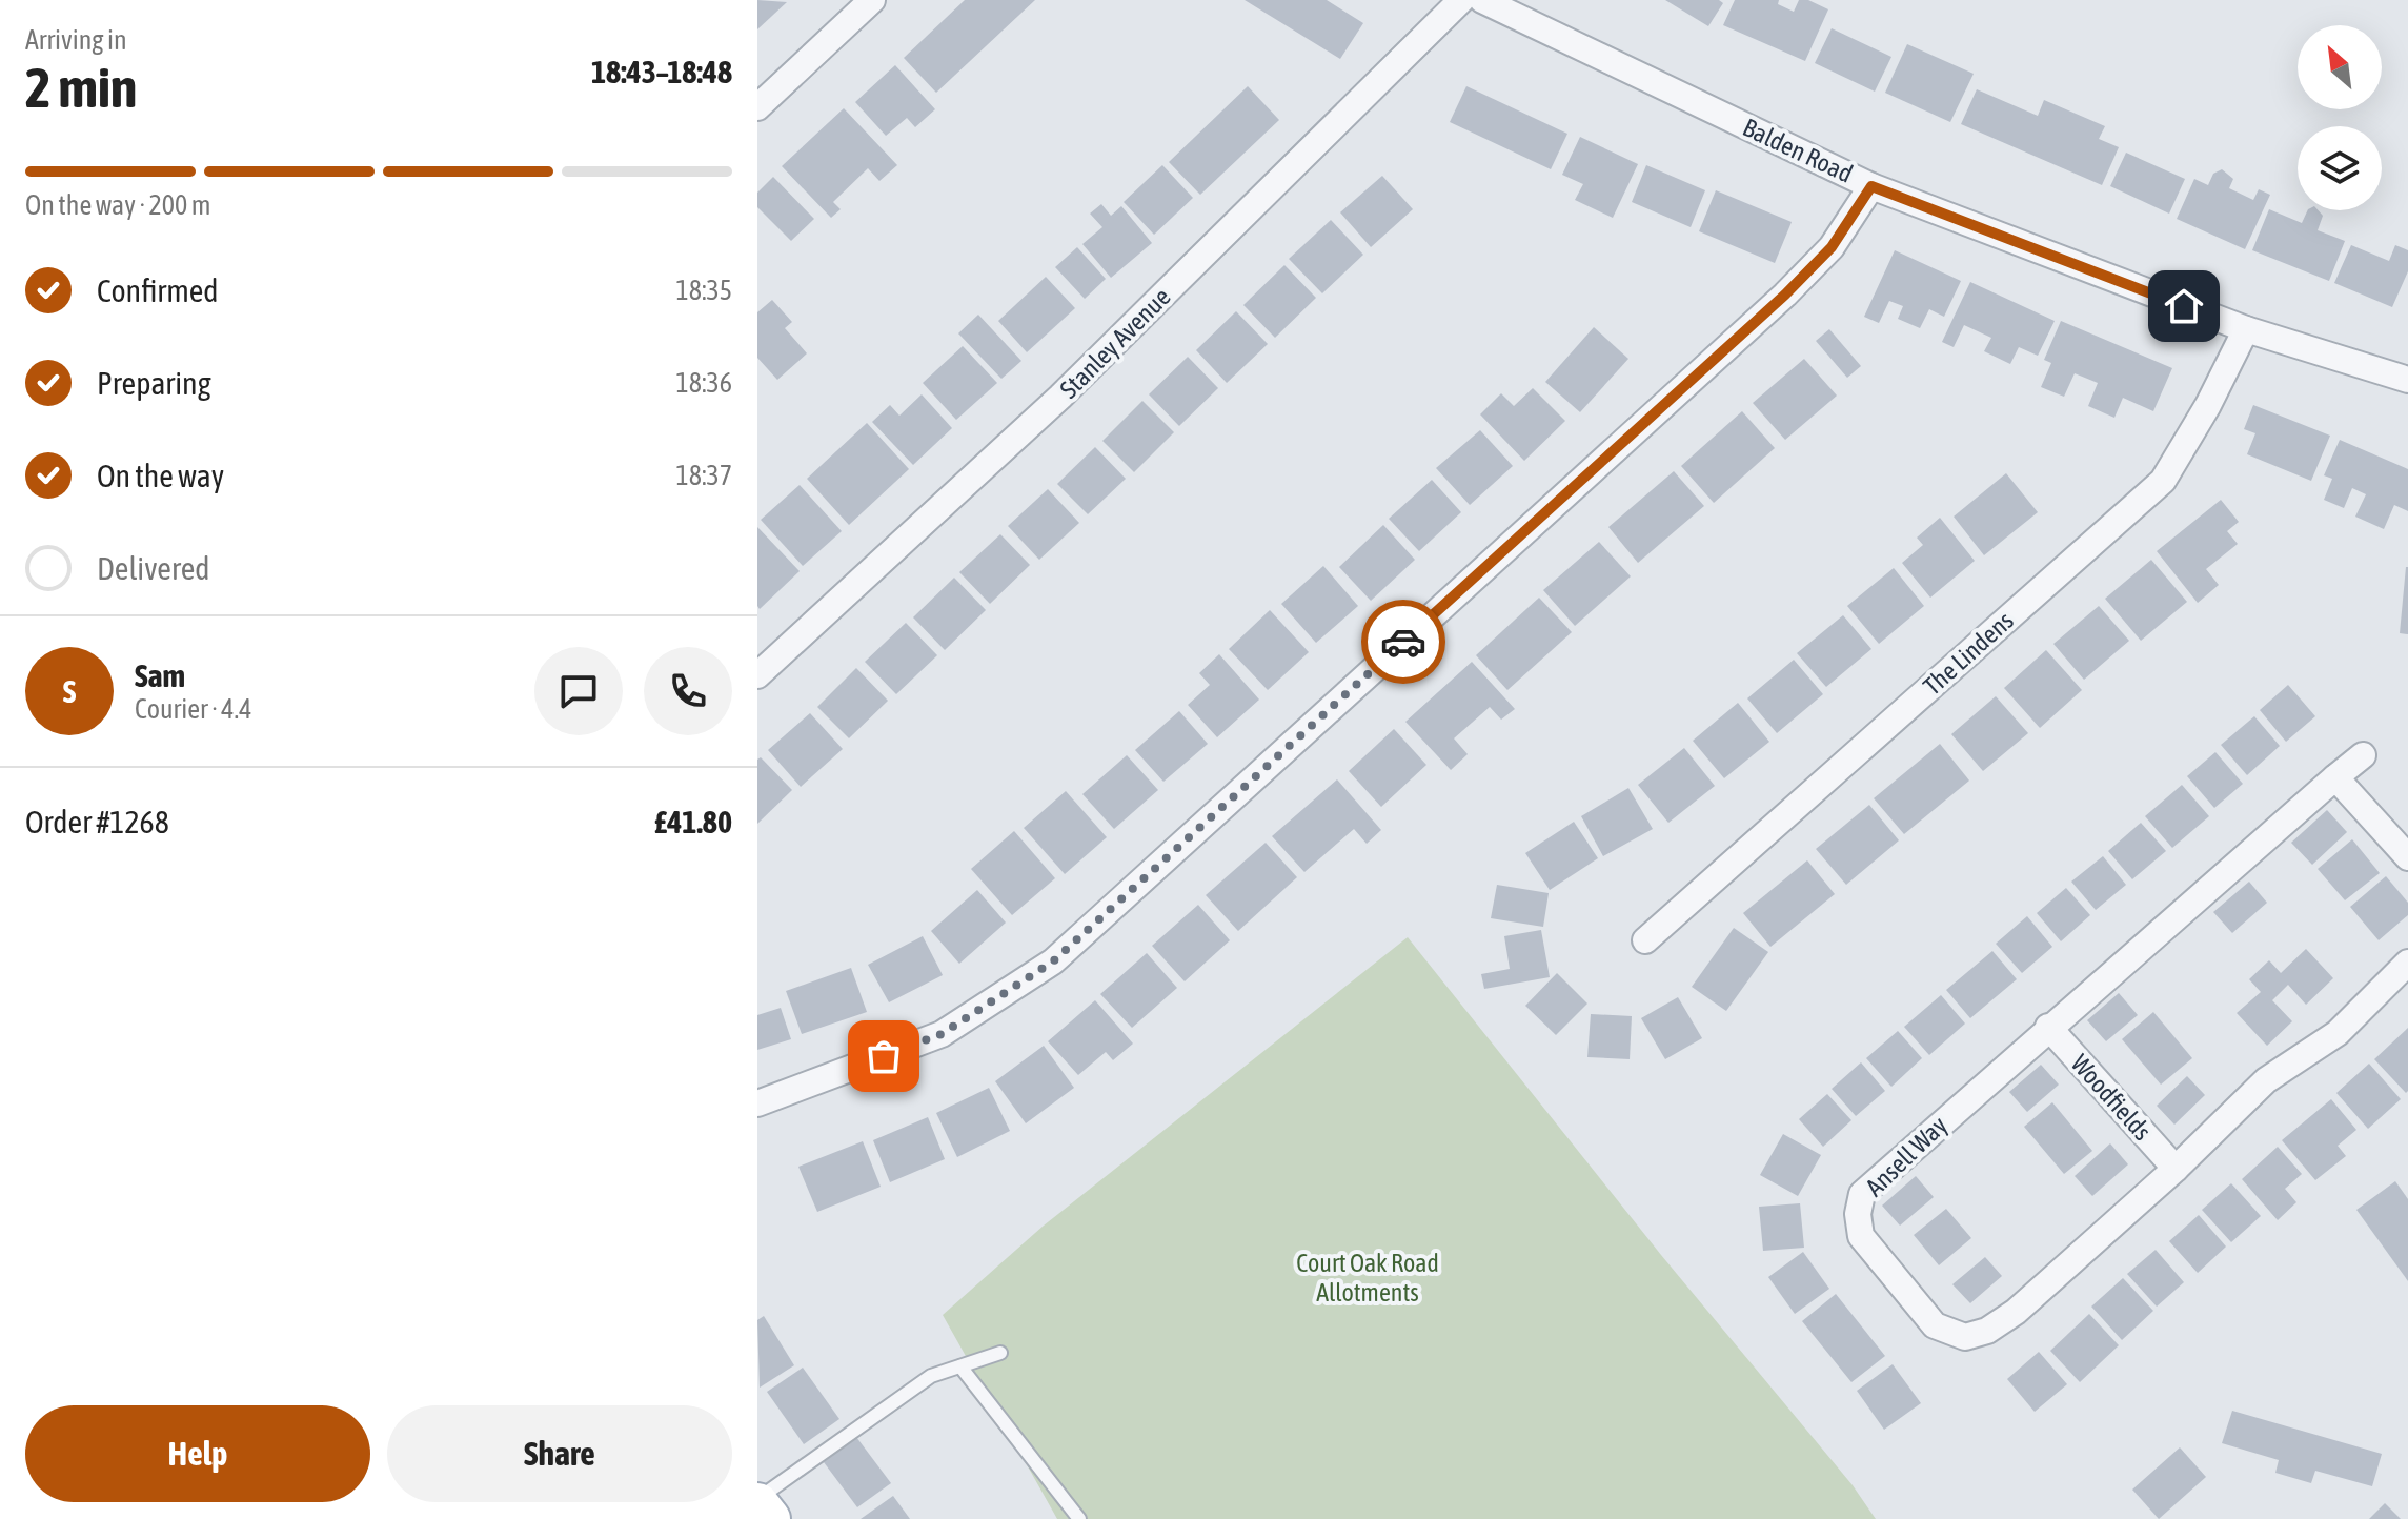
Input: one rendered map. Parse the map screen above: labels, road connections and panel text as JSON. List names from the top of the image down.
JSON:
{
  "streets": {
    "street": [
      "Balden Road",
      "Stanley Avenue",
      "The Lindens",
      "Woodfields",
      "Ansell Way"
    ]
  },
  "crossings": [
    ["Balden Road", "The Lindens"],
    ["Woodfields", "Ansell Way"]
  ],
  "parks": ["Court Oak Road Allotments"],
  "north": "top left",
  "page": {
    "heading": ["2 min", "Arriving in", "18:43–18:48"],
    "panel": [
      "Sam",
      "Courier · 4.4",
      "Order #1268",
      "£41.80"
    ],
    "bar": "On the way · 200 m",
    "list": [
      ["Confirmed", "18:35"],
      ["Preparing", "18:36"],
      ["On the way", "18:37"],
      "Delivered"
    ],
    "round": "S",
    "buttons": ["Help", "Share"]
  }
}
